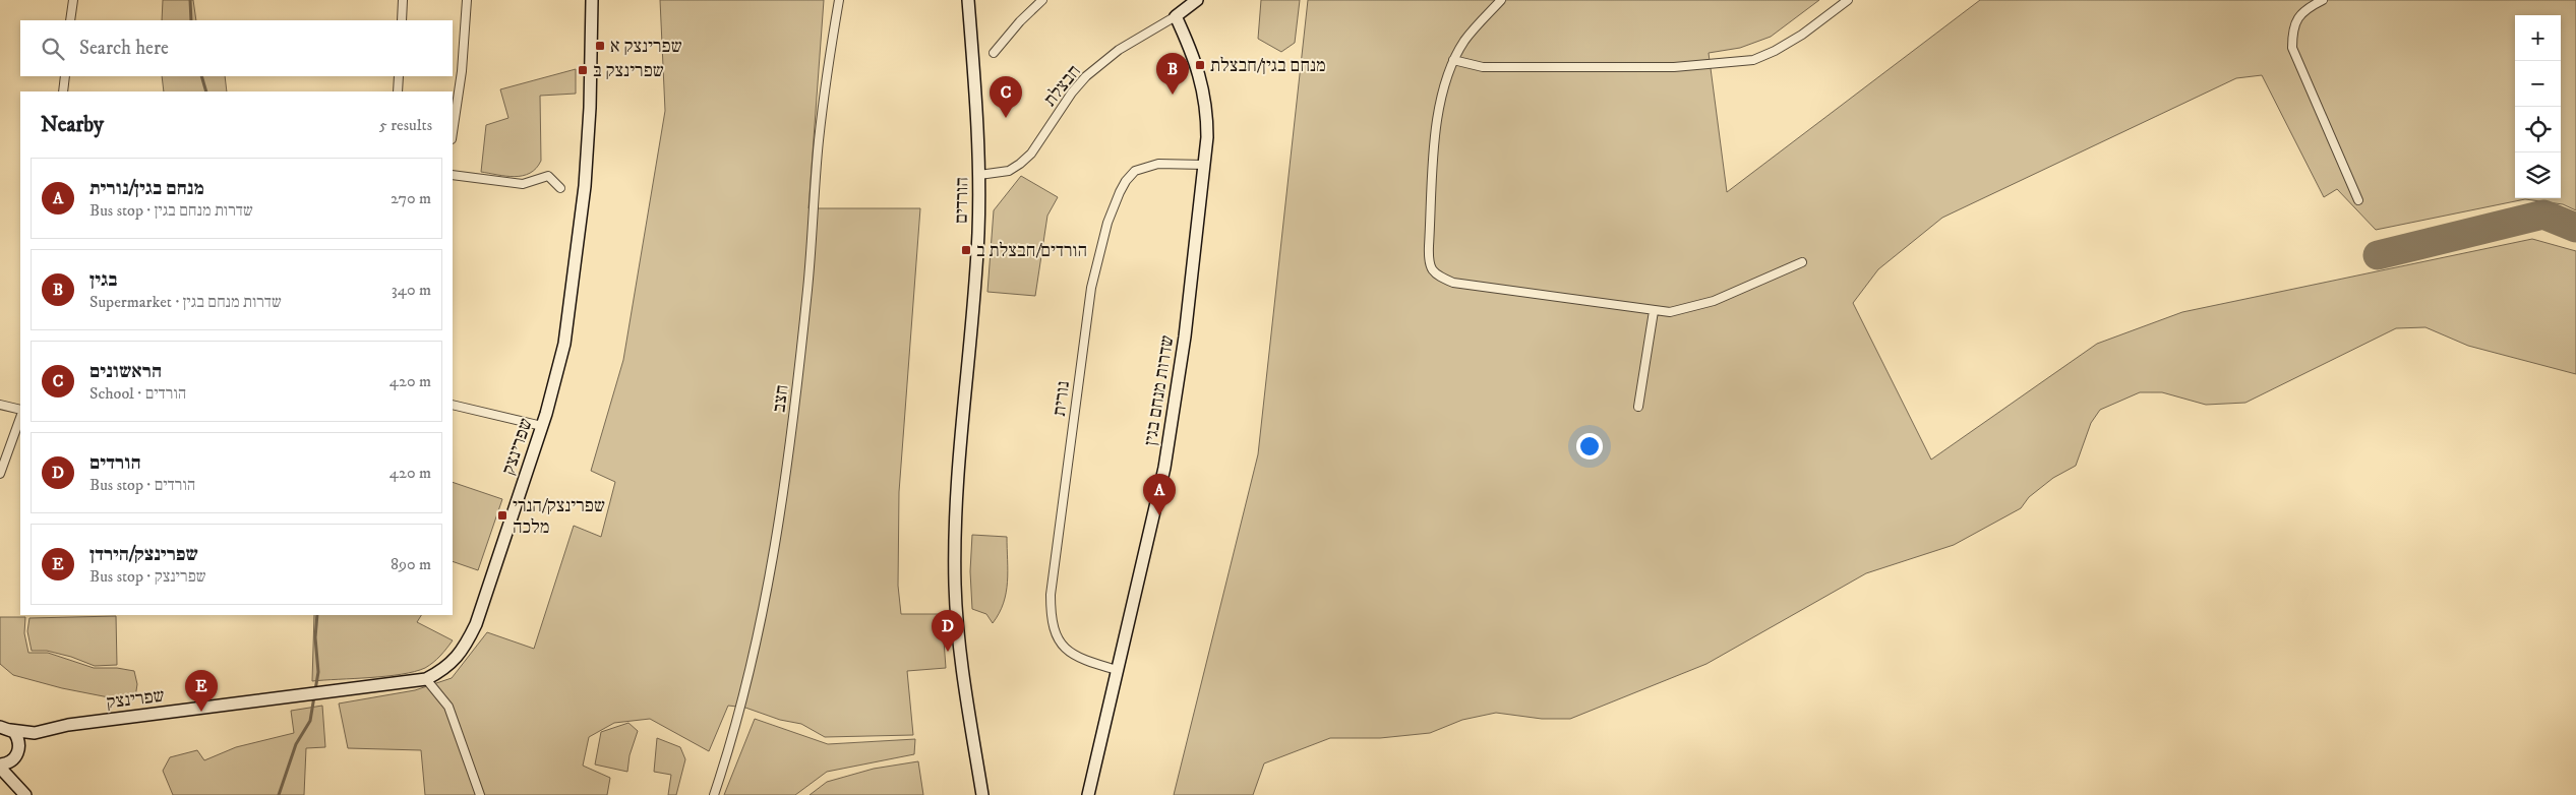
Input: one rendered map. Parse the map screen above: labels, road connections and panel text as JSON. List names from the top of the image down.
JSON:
{
  "streets": {
    "street": [
      "חבצלת",
      "הורדים",
      "שדרות מנחם בגין",
      "חצב",
      "נורית",
      "שפרינצק"
    ]
  },
  "crossings": [
    ["חבצלת", "הורדים"],
    ["חבצלת", "שדרות מנחם בגין"],
    ["שדרות מנחם בגין", "נורית"]
  ],
  "places": {
    "transit": [
      "שפרינצק א",
      "מנחם בגין/חבצלת",
      "שפרינצק ב",
      "הורדים/חבצלת ב",
      "שפרינצק/הנרי מלכה"
    ]
  },
  "page": {
    "map_buttons": ["+", "−"],
    "search": "Search here",
    "pins": [
      "B",
      "C",
      "A",
      "D",
      "E"
    ],
    "heading": ["Nearby", "5 results"],
    "list": [
      {
        "mark": "A",
        "name": "מנחם בגין/נורית",
        "note": "Bus stop · שדרות מנחם בגין",
        "value": "270 m"
      },
      {
        "mark": "B",
        "name": "בגין",
        "note": "Supermarket · שדרות מנחם בגין",
        "value": "340 m"
      },
      {
        "mark": "C",
        "name": "הראשונים",
        "note": "School · הורדים",
        "value": "420 m"
      },
      {
        "mark": "D",
        "name": "הורדים",
        "note": "Bus stop · הורדים",
        "value": "420 m"
      },
      {
        "mark": "E",
        "name": "שפרינצק/הירדן",
        "note": "Bus stop · שפרינצק",
        "value": "890 m"
      }
    ]
  }
}
